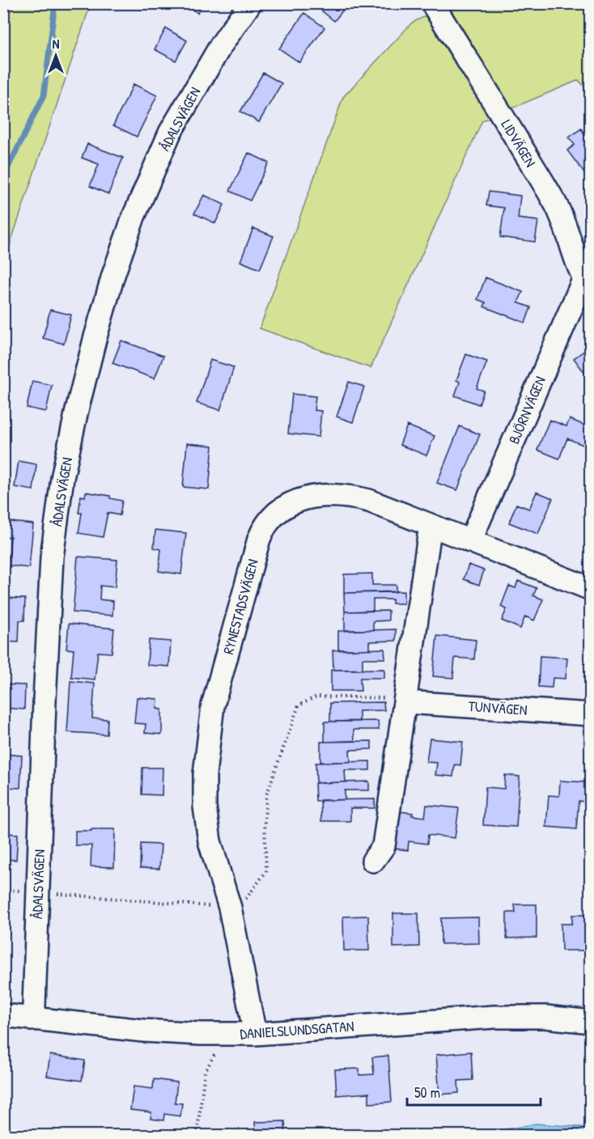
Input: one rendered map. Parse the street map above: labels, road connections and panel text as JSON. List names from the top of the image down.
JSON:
{
  "streets": {
    "street": [
      "ÅDALSVÄGEN",
      "LIDVÄGEN",
      "BJÖRNVÄGEN",
      "RYNESTADSVÄGEN",
      "TUNVÄGEN",
      "DANIELSLUNDSGATAN"
    ]
  },
  "crossings": [
    ["ÅDALSVÄGEN", "DANIELSLUNDSGATAN"],
    ["LIDVÄGEN", "BJÖRNVÄGEN"],
    ["BJÖRNVÄGEN", "RYNESTADSVÄGEN"],
    ["RYNESTADSVÄGEN", "DANIELSLUNDSGATAN"]
  ],
  "scale_bar": "50 m",
  "north": "top"
}
